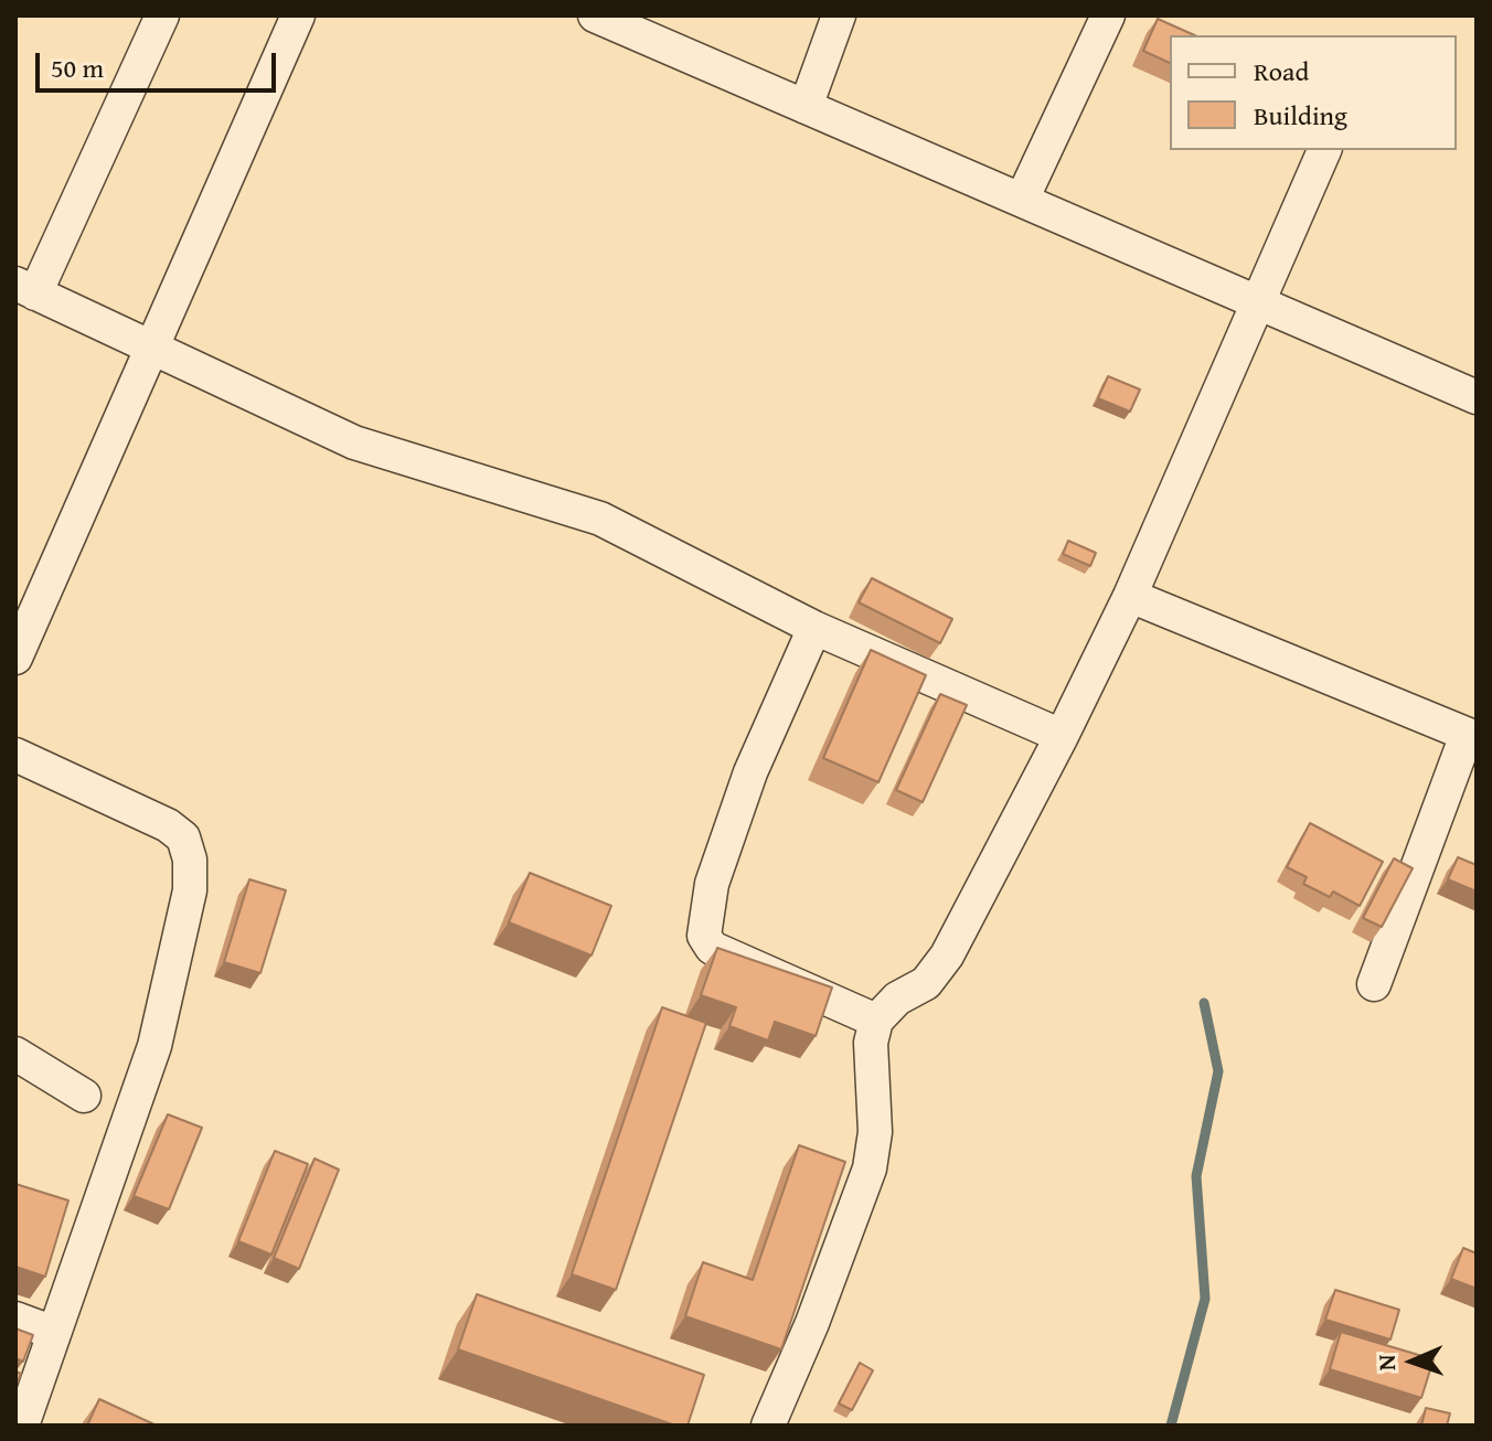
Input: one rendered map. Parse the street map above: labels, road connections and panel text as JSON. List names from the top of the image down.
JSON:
{
  "legend": ["Road", "Building"],
  "scale_bar": "50 m",
  "north": "left"
}
